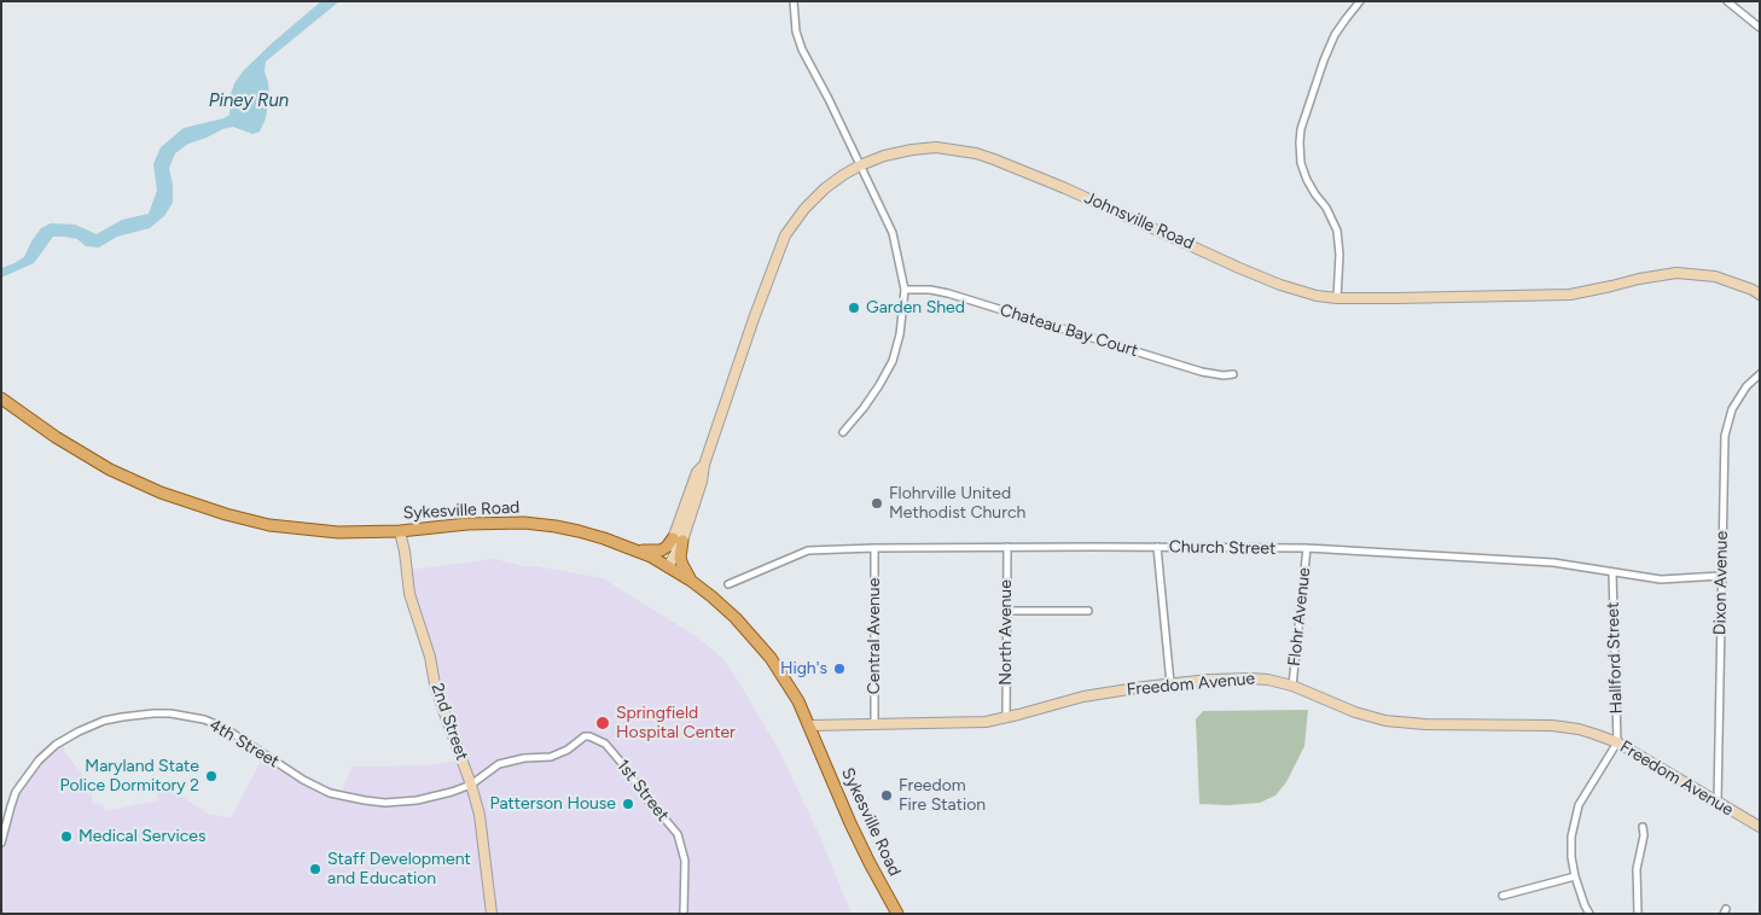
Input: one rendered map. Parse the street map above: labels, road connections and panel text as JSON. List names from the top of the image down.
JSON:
{
  "streets": {
    "main road": ["Sykesville Road"],
    "street": [
      "Johnsville Road",
      "Chateau Bay Court",
      "Church Street",
      "Dixon Avenue",
      "Flohr Avenue",
      "North Avenue",
      "Central Avenue",
      "Hallford Street",
      "Freedom Avenue",
      "2nd Street",
      "4th Street",
      "1st Street"
    ]
  },
  "crossings": [
    ["Johnsville Road", "Sykesville Road"],
    ["Sykesville Road", "Freedom Avenue"],
    ["Sykesville Road", "2nd Street"],
    ["Church Street", "Dixon Avenue"],
    ["Church Street", "Flohr Avenue"],
    ["Church Street", "North Avenue"],
    ["Church Street", "Central Avenue"],
    ["Church Street", "Hallford Street"],
    ["Dixon Avenue", "Freedom Avenue"],
    ["Flohr Avenue", "Freedom Avenue"],
    ["North Avenue", "Freedom Avenue"],
    ["Central Avenue", "Freedom Avenue"],
    ["Hallford Street", "Freedom Avenue"],
    ["2nd Street", "4th Street"],
    ["2nd Street", "1st Street"],
    ["4th Street", "1st Street"]
  ],
  "water": ["Piney Run"],
  "places": [
    "Garden Shed",
    "Flohrville United Methodist Church",
    "High's",
    "Springfield Hospital Center",
    "Maryland State Police Dormitory 2",
    "Freedom Fire Station",
    "Patterson House",
    "Medical Services",
    "Staff Development and Education"
  ]
}
